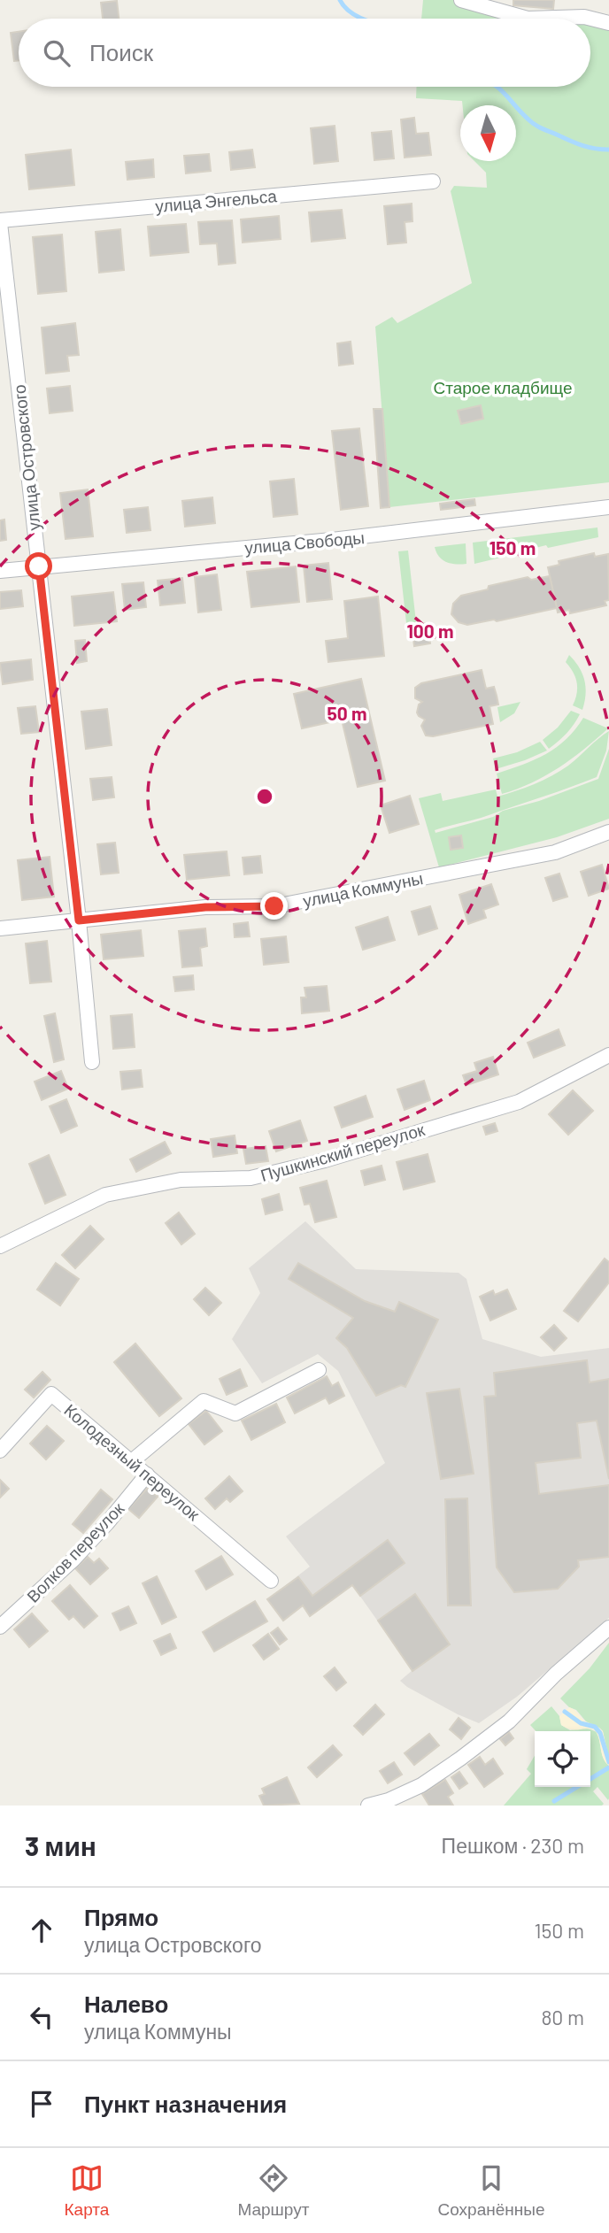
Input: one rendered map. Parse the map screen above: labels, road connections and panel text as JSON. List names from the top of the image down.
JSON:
{
  "streets": {
    "street": [
      "улица Энгельса",
      "улица Островского",
      "улица Свободы",
      "улица Коммуны",
      "Пушкинский переулок",
      "Колодезный переулок",
      "Волков переулок"
    ]
  },
  "crossings": [
    ["улица Энгельса", "улица Островского"],
    ["улица Островского", "улица Свободы"],
    ["улица Островского", "улица Коммуны"],
    ["Колодезный переулок", "Волков переулок"]
  ],
  "parks": ["Старое кладбище"],
  "north": "bottom",
  "page": {
    "search": "Поиск",
    "heading": ["3 мин", "Пешком · 230 m"],
    "list": [
      ["Прямо", "улица Островского", "150 m"],
      ["Налево", "улица Коммуны", "80 m"],
      "Пункт назначения"
    ],
    "nav": ["Карта", "Маршрут", "Сохранённые"]
  },
  "rings": ["150 m", "100 m", "50 m"]
}
